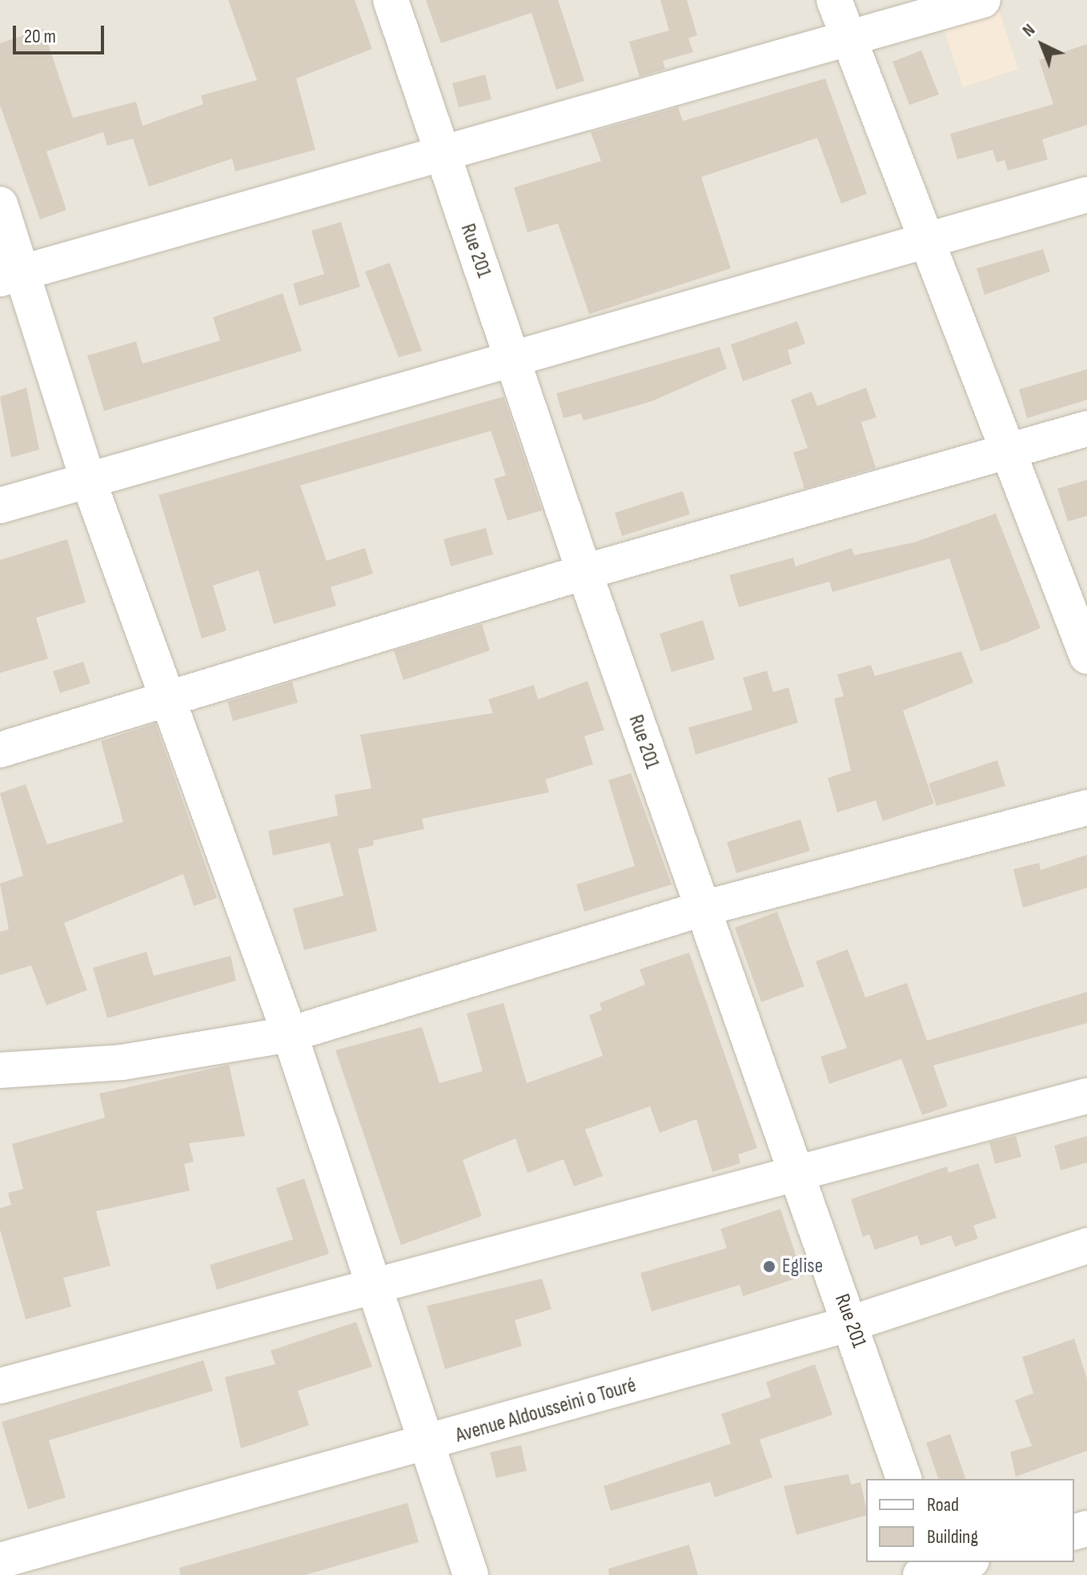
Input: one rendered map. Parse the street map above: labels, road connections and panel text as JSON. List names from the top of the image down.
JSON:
{
  "streets": {
    "street": ["Rue 201", "Avenue Aldousseini o Touré"]
  },
  "crossings": [
    ["Rue 201", "Avenue Aldousseini o Touré"]
  ],
  "places": ["Eglise"],
  "legend": ["Road", "Building"],
  "scale_bar": "20 m",
  "north": "top left"
}
